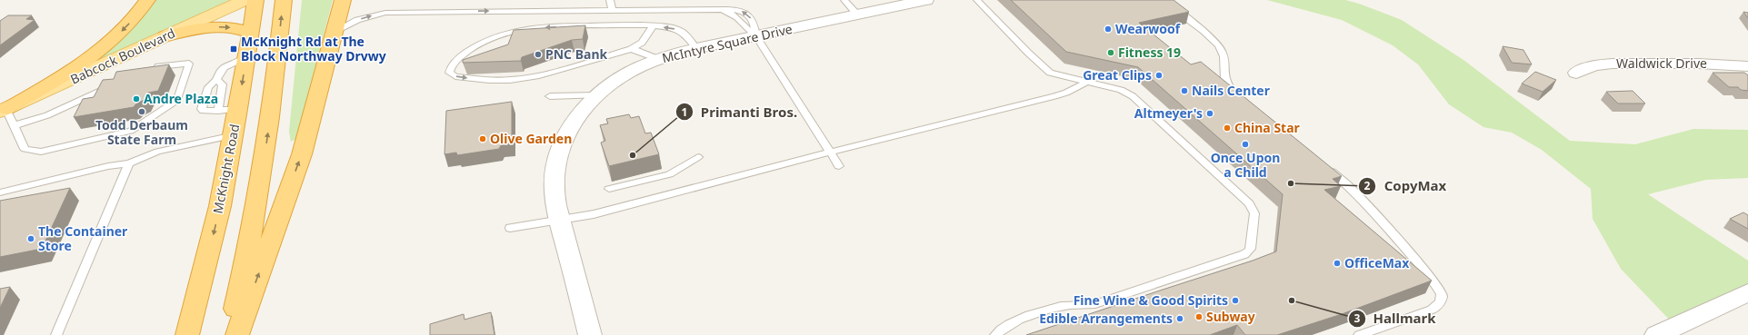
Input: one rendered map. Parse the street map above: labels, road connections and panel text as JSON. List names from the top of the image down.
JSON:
{
  "streets": {
    "highway": ["McKnight Road"],
    "main road": ["Babcock Boulevard"],
    "street": ["McIntyre Square Drive", "Waldwick Drive"]
  },
  "places": {
    "other": [
      "Wearwoof",
      "Fitness 19",
      "PNC Bank",
      "Great Clips",
      "Nails Center",
      "Andre Plaza",
      "Todd Derbaum State Farm",
      "Altmeyer's",
      "China Star",
      "Olive Garden",
      "Once Upon a Child",
      "Primanti Bros.",
      "CopyMax",
      "The Container Store",
      "OfficeMax",
      "Fine Wine & Good Spirits",
      "Hallmark",
      "Subway",
      "Edible Arrangements"
    ],
    "transit": ["McKnight Rd at The Block Northway Drvwy"]
  }
}
